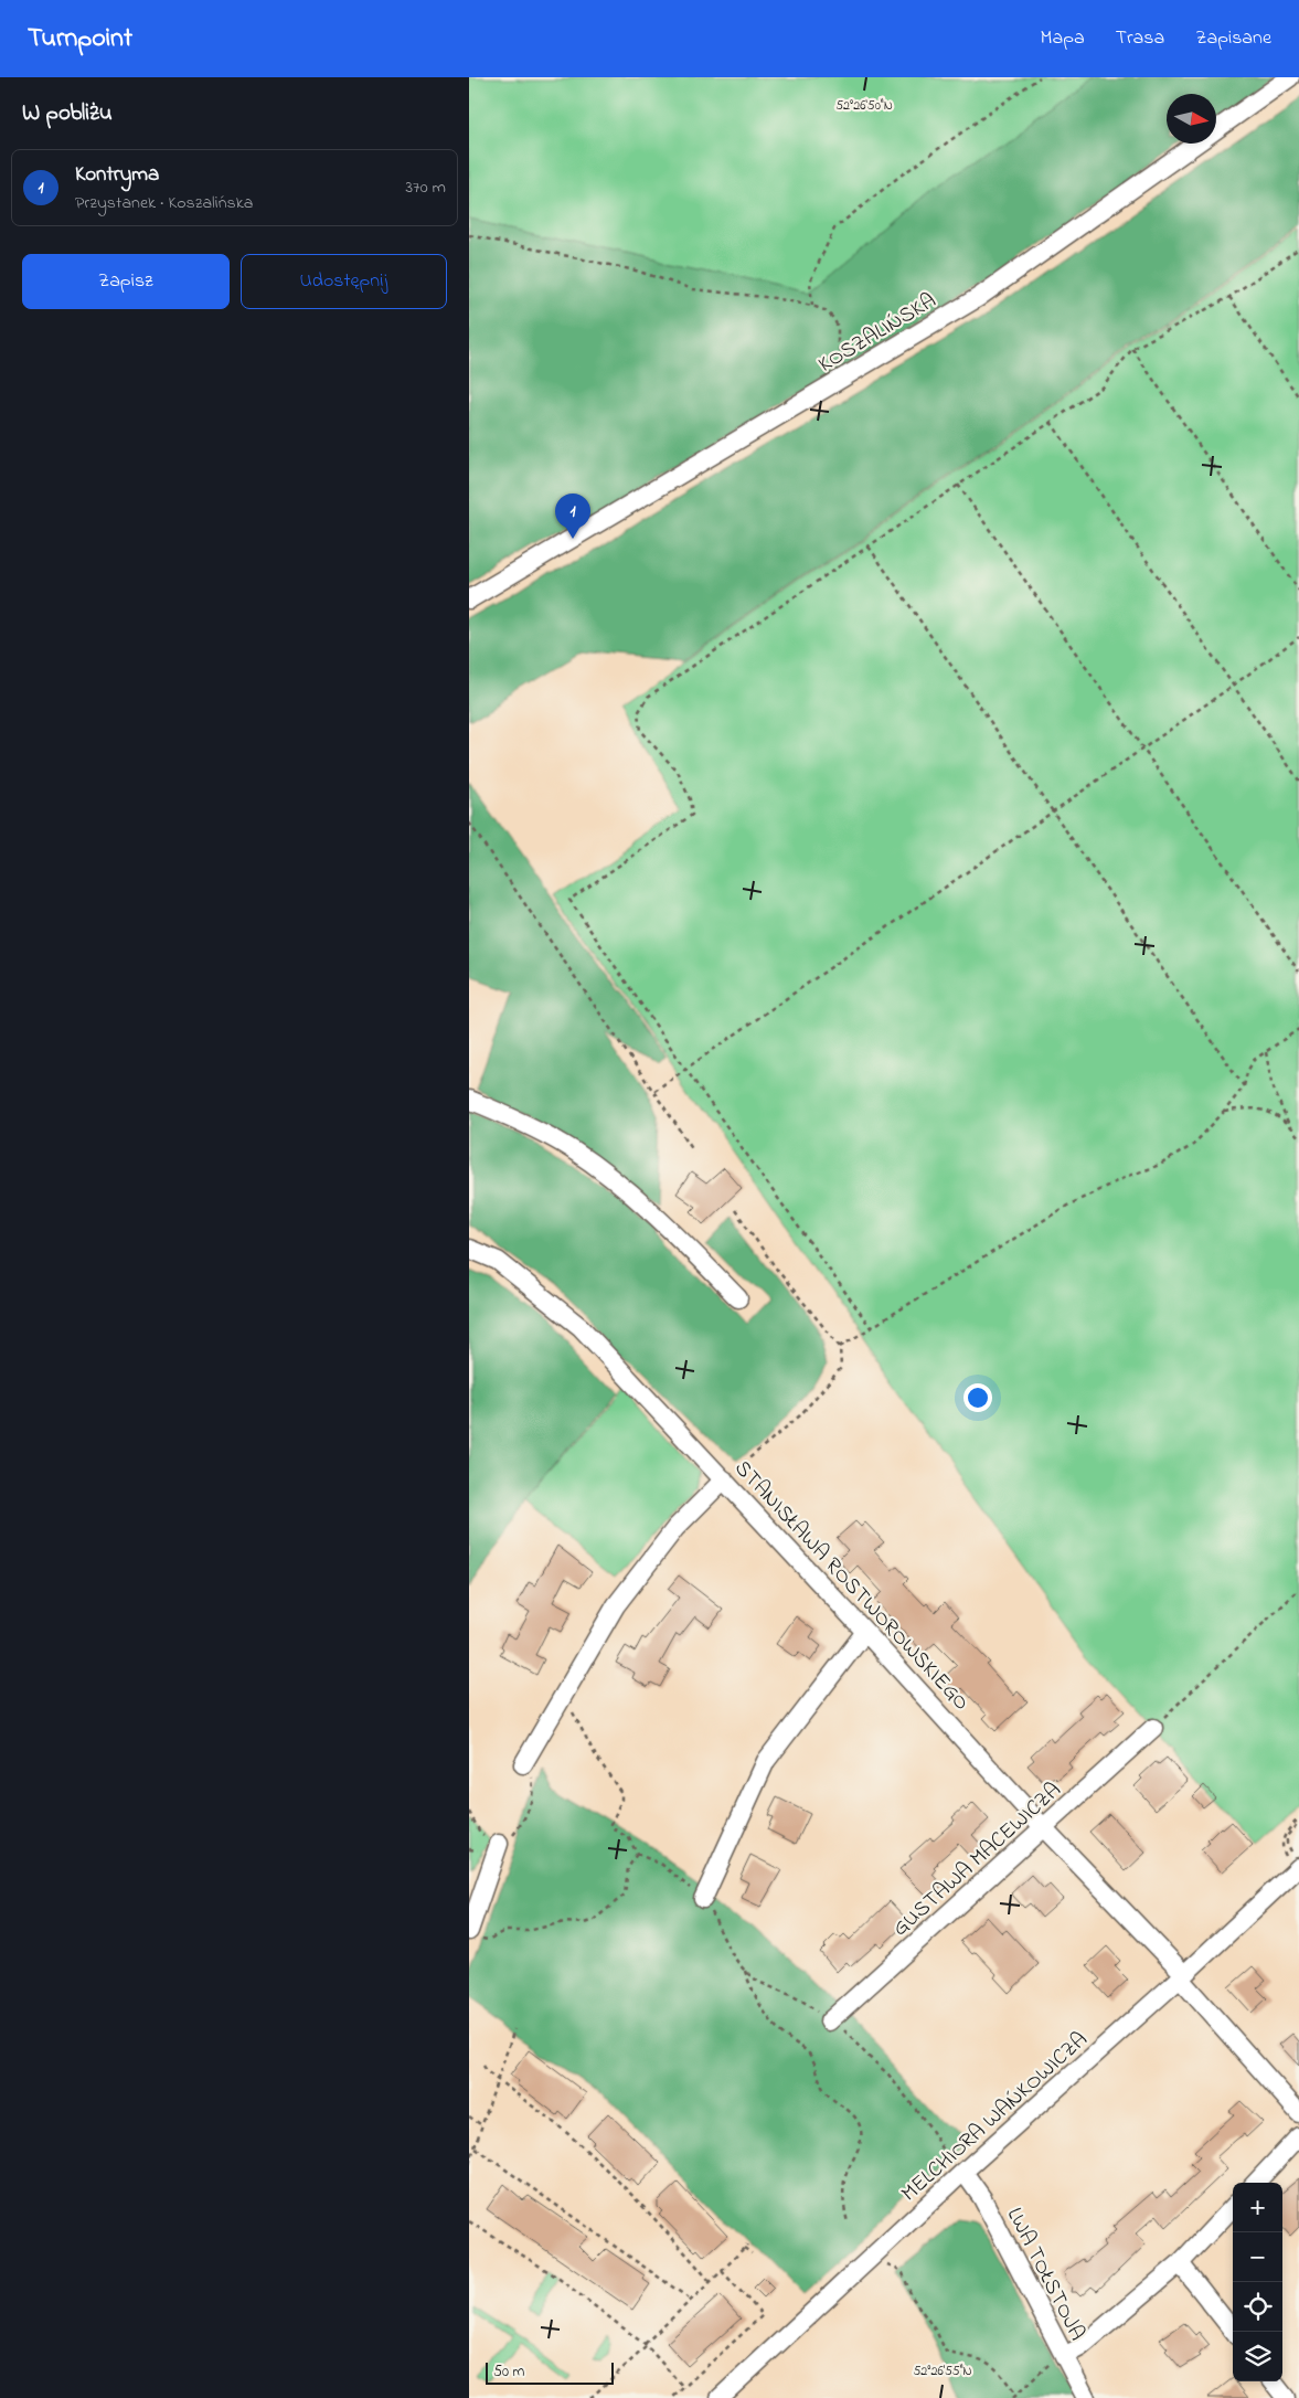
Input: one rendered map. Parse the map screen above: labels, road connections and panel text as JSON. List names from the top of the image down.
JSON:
{
  "streets": {
    "street": [
      "KOSZALIŃSKA",
      "STANISŁAWA ROSTWOROWSKIEGO",
      "GUSTAWA MACEWICZA",
      "MELCHIORA WAŃKOWICZA",
      "LWA TOŁSTOJA"
    ]
  },
  "crossings": [
    ["STANISŁAWA ROSTWOROWSKIEGO", "GUSTAWA MACEWICZA"],
    ["STANISŁAWA ROSTWOROWSKIEGO", "MELCHIORA WAŃKOWICZA"],
    ["MELCHIORA WAŃKOWICZA", "LWA TOŁSTOJA"]
  ],
  "scale_bar": "50 m",
  "north": "right",
  "page": {
    "header": "Turnpoint",
    "nav": ["Mapa", "Trasa", "Zapisane"],
    "heading": "W pobliżu",
    "list": [
      {
        "mark": "1",
        "name": "Kontryma",
        "note": "Przystanek · Koszalińska",
        "value": "370 m"
      }
    ],
    "buttons": ["Zapisz", "Udostępnij"],
    "pins": "1",
    "map_buttons": ["+", "−"],
    "scale": "50 m"
  },
  "coordinates": ["52°26'50\"N", "52°26'55\"N"]
}
